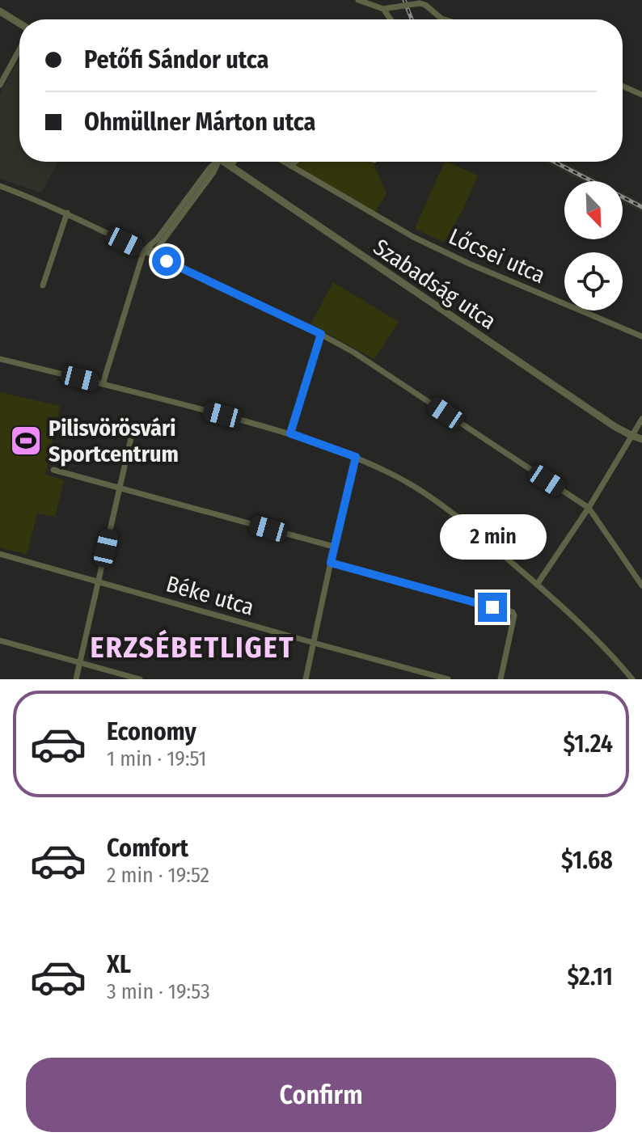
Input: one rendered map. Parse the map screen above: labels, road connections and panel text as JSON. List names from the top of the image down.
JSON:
{
  "streets": {
    "street": ["Lőcsei utca", "Szabadság utca", "Béke utca"]
  },
  "districts": ["ERZSÉBETLIGET"],
  "places": {
    "sports": ["Pilisvörösvári Sportcentrum"]
  },
  "north": "bottom right",
  "page": {
    "banner": ["Petőfi Sándor utca", "Ohmüllner Márton utca"],
    "bubble": "2 min",
    "list": [
      {
        "name": "Economy",
        "note": "1 min · 19:51",
        "value": "$1.24"
      },
      {
        "name": "Comfort",
        "note": "2 min · 19:52",
        "value": "$1.68"
      },
      {
        "name": "XL",
        "note": "3 min · 19:53",
        "value": "$2.11"
      }
    ],
    "buttons": "Confirm"
  }
}
